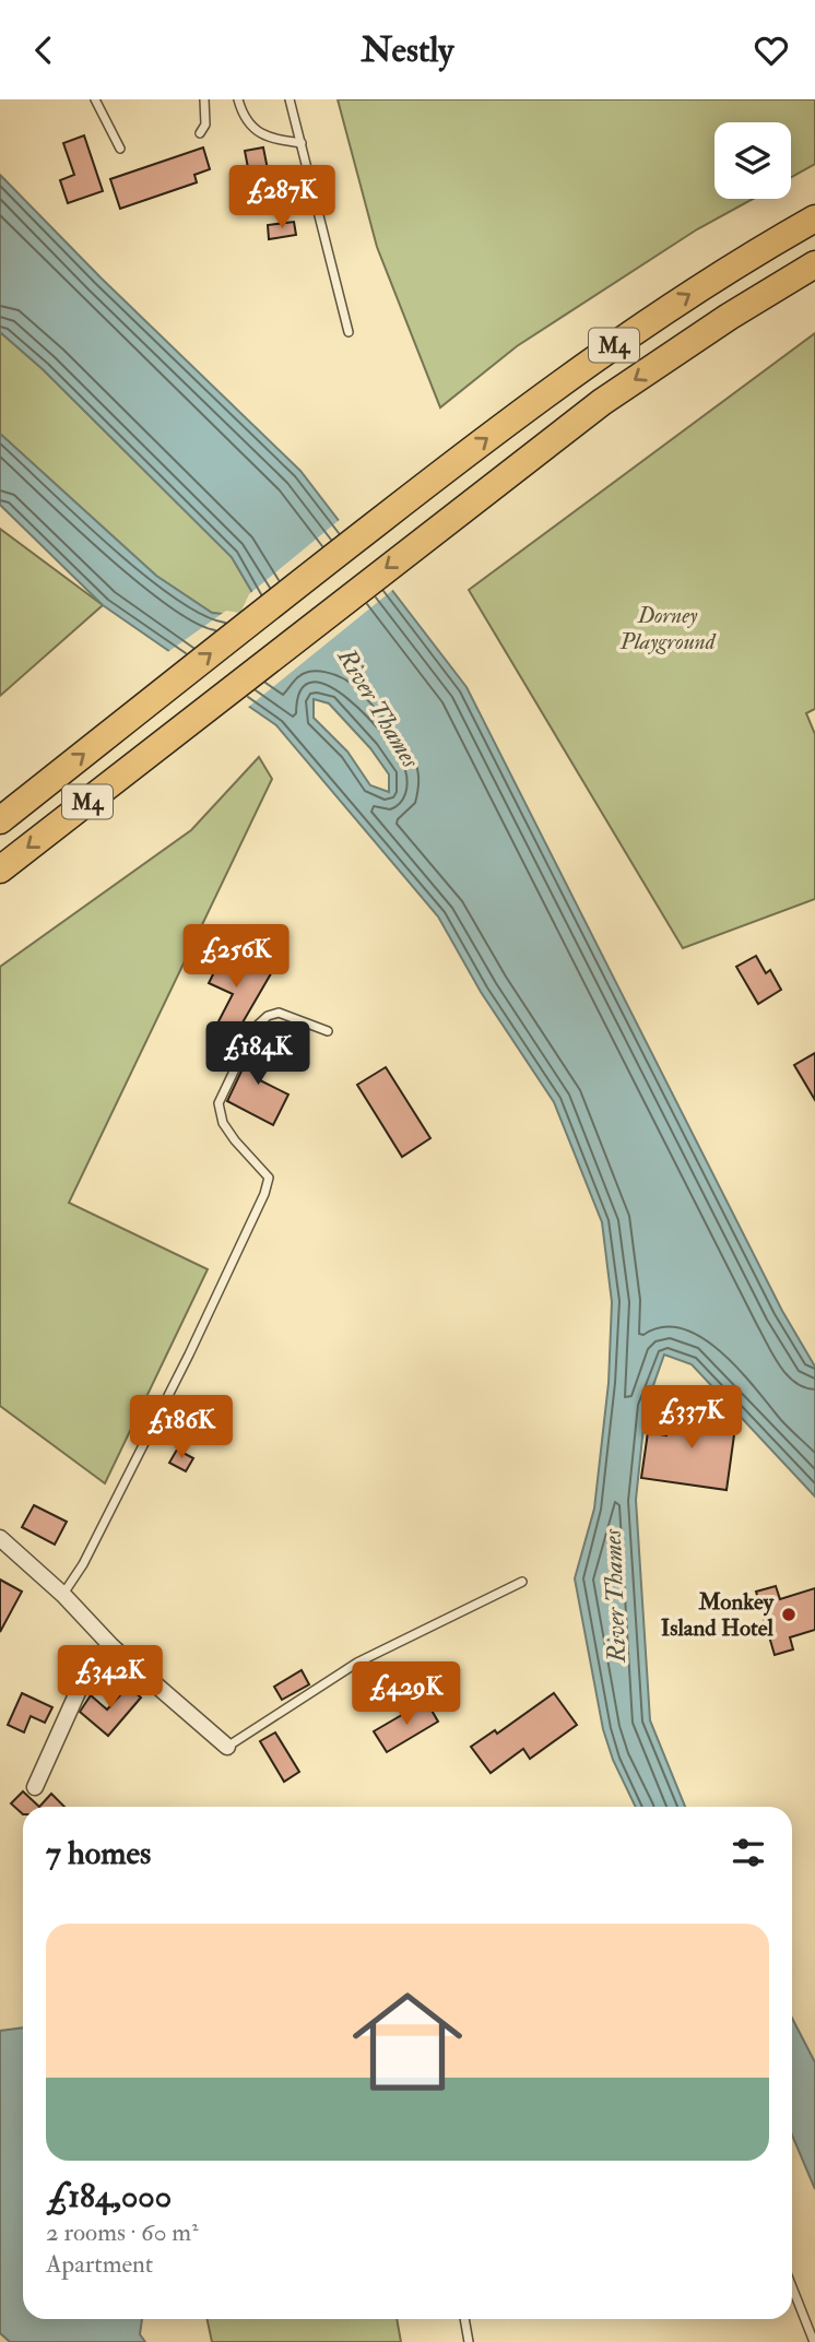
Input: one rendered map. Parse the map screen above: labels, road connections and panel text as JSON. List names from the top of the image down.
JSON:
{
  "streets": {
    "highway": ["M4"]
  },
  "water": ["River Thames"],
  "parks": ["Dorney Playground"],
  "places": ["Monkey Island Hotel"],
  "page": {
    "header": "Nestly",
    "price": [
      "£287K",
      "£256K",
      "£184K",
      "£337K",
      "£186K",
      "£342K",
      "£429K"
    ],
    "heading": "7 homes",
    "list": [
      {
        "name": "£184,000",
        "note": "2 rooms · 60 m² · Apartment"
      }
    ]
  }
}
